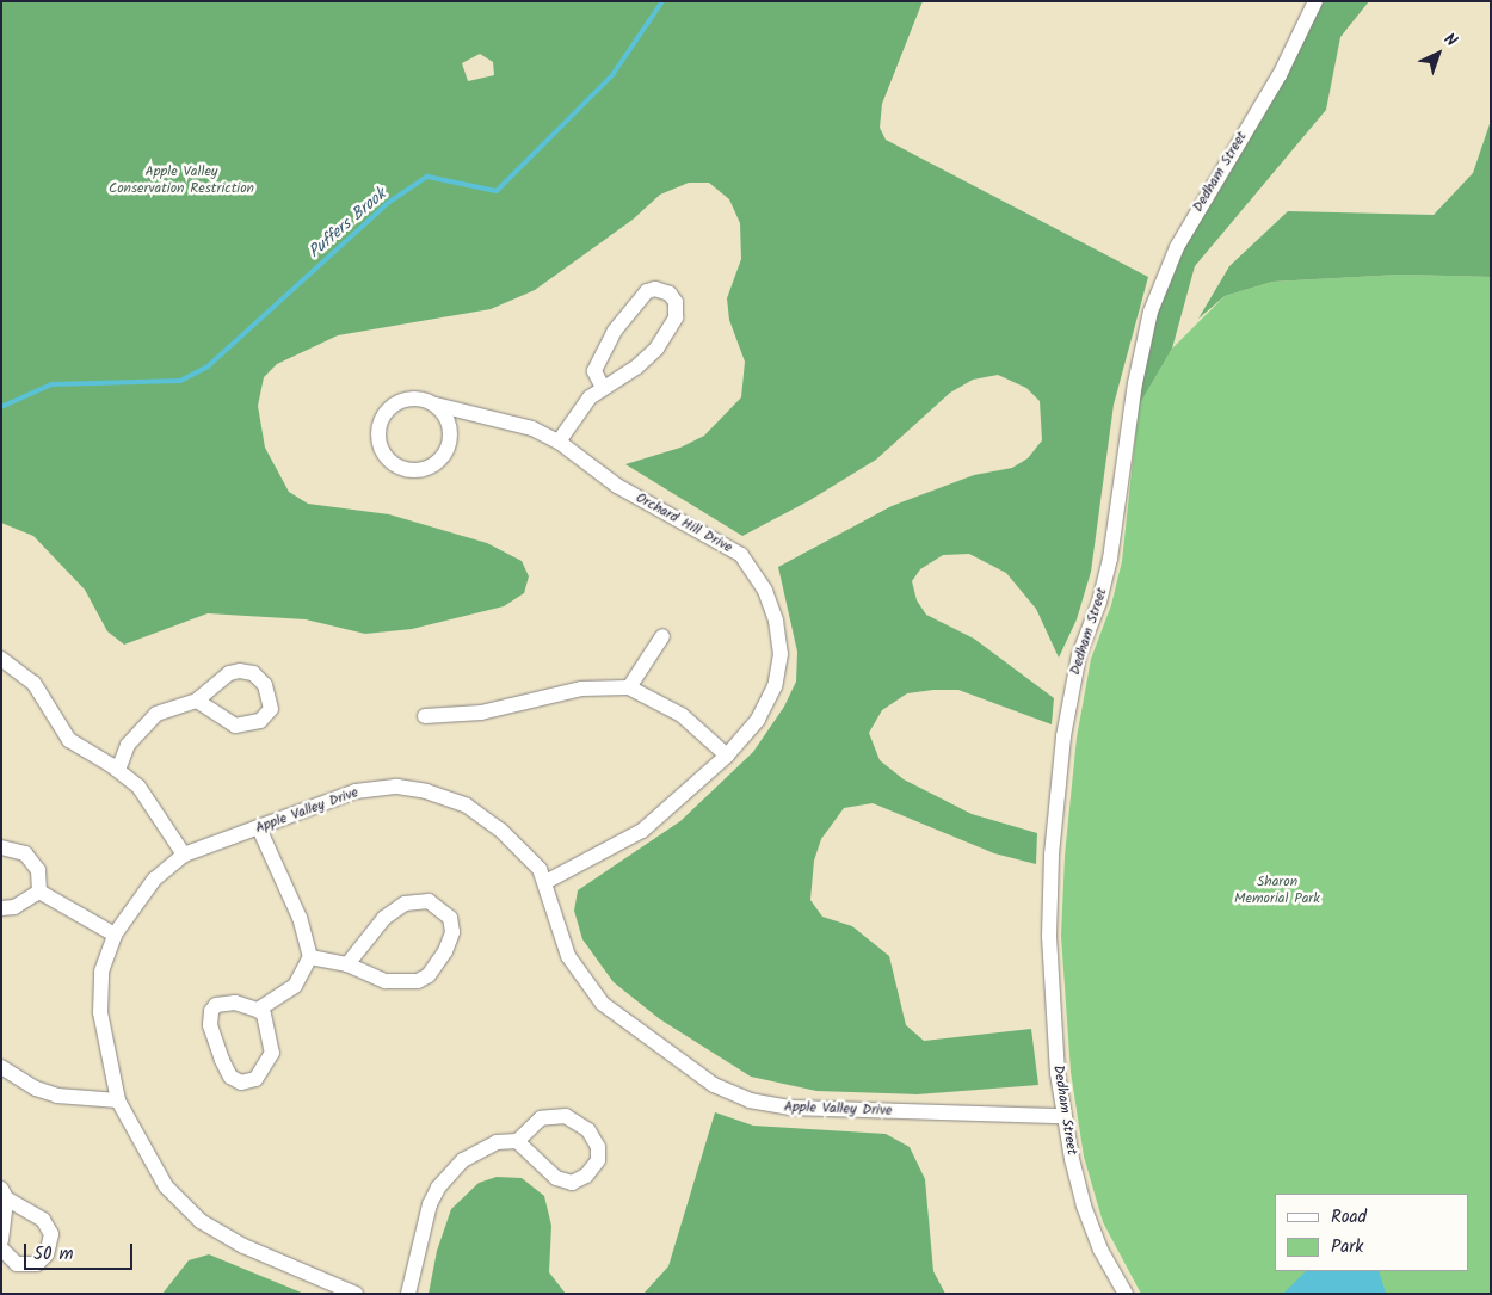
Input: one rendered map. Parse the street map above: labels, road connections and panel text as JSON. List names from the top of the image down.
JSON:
{
  "streets": {
    "street": ["Dedham Street", "Orchard Hill Drive", "Apple Valley Drive"]
  },
  "crossings": [
    ["Dedham Street", "Apple Valley Drive"],
    ["Orchard Hill Drive", "Apple Valley Drive"]
  ],
  "water": ["Puffers Brook"],
  "parks": ["Apple Valley Conservation Restriction", "Sharon Memorial Park"],
  "legend": ["Road", "Park"],
  "scale_bar": "50 m",
  "north": "top right"
}
